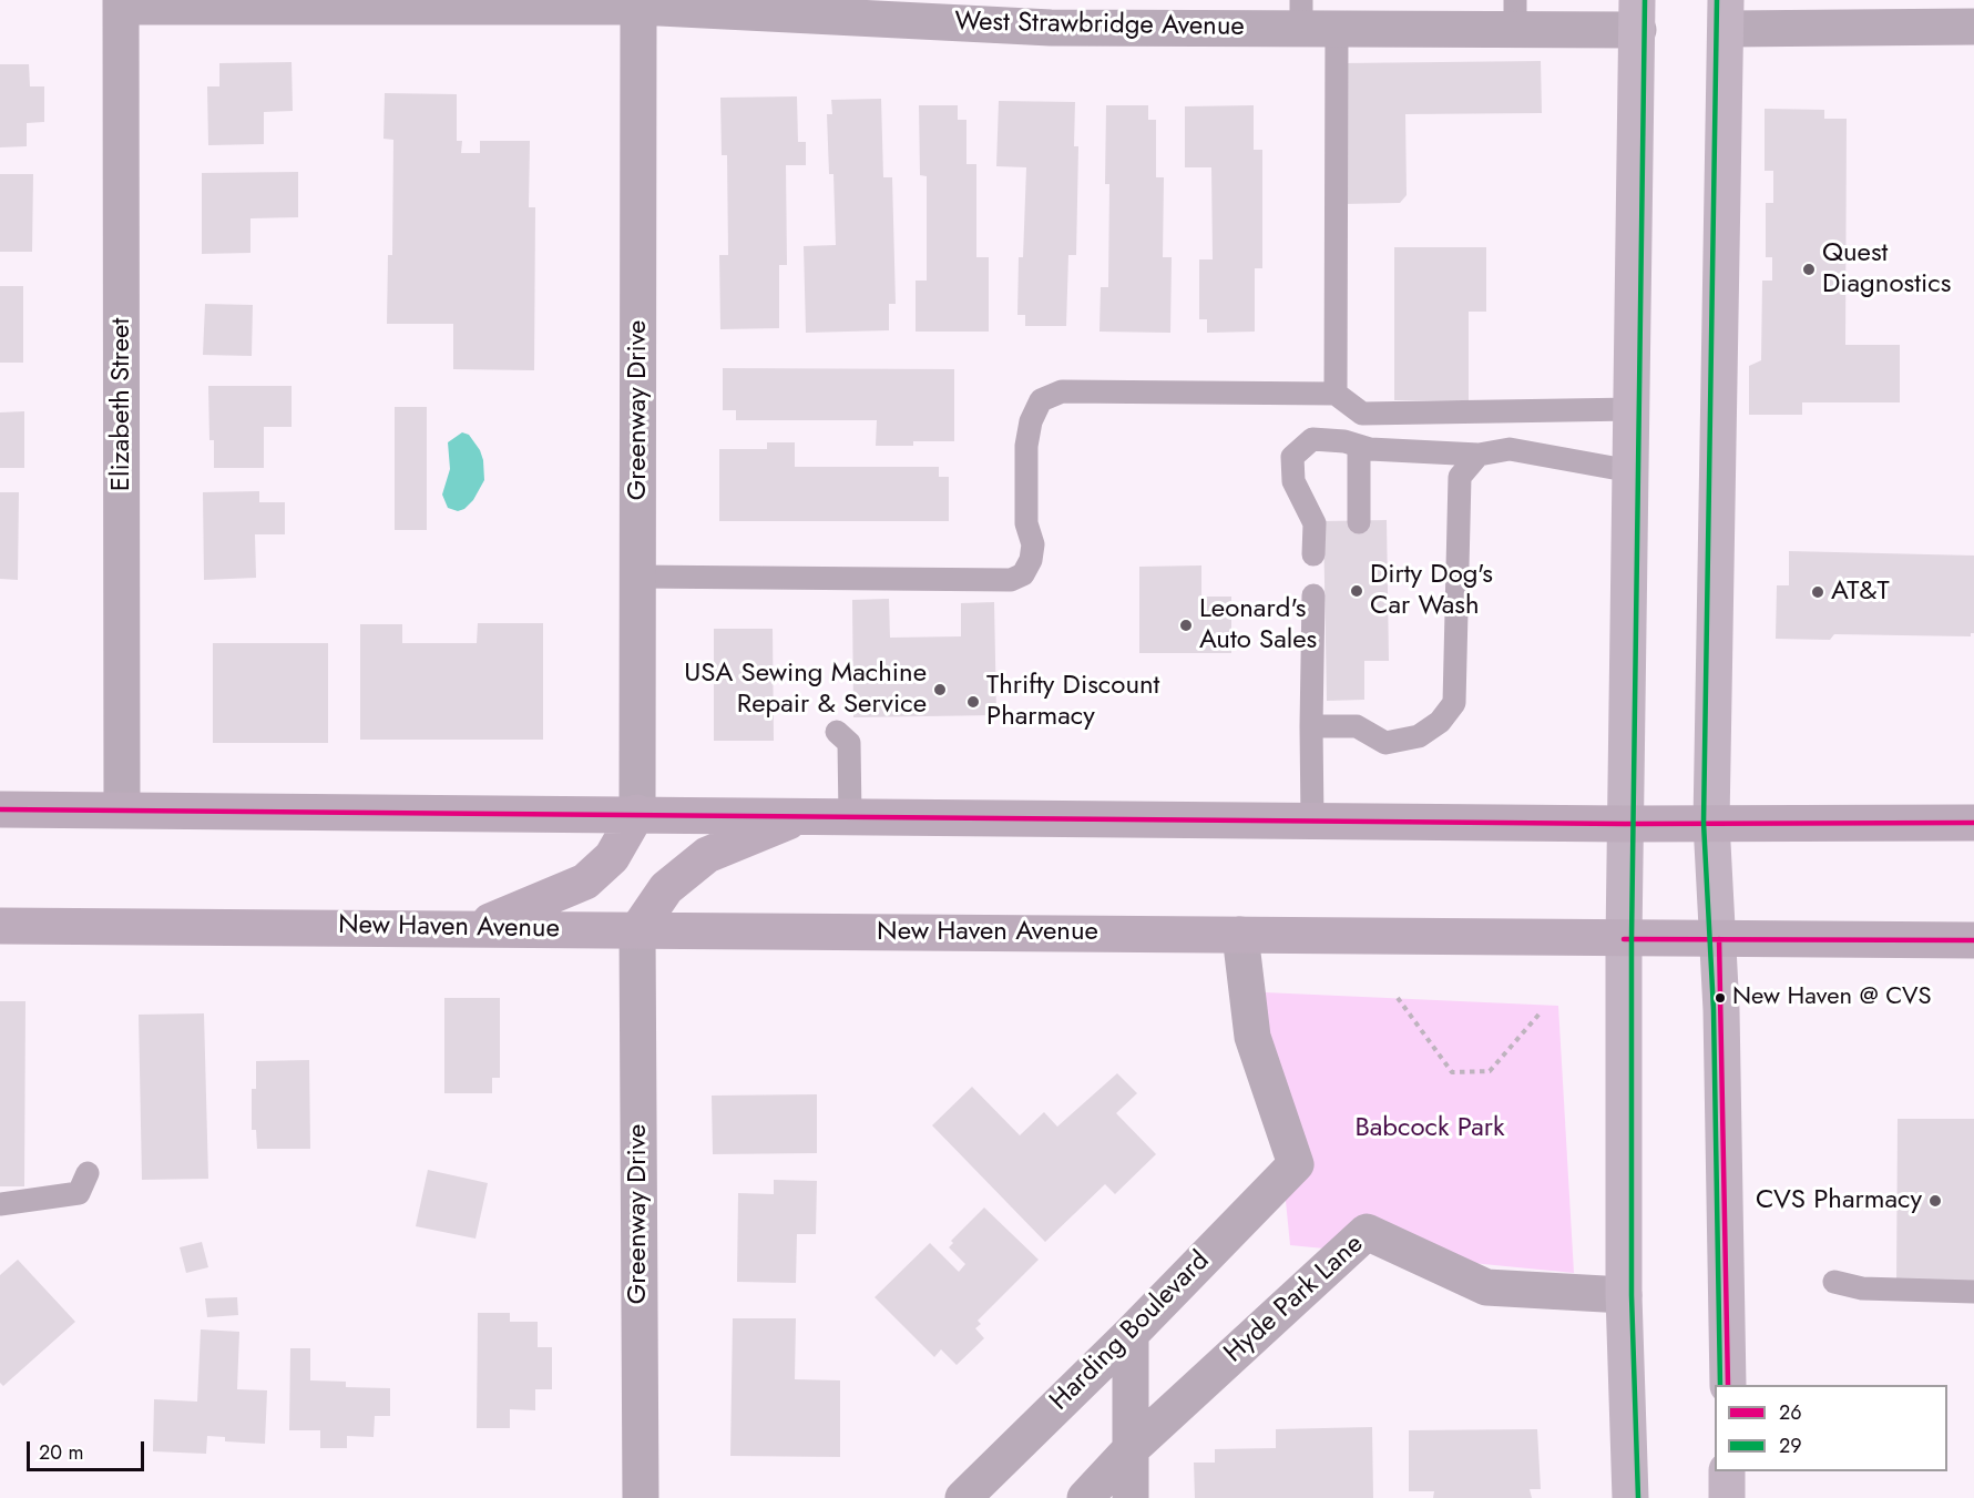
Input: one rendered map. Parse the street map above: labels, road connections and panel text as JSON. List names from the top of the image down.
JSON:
{
  "streets": {
    "main road": ["New Haven Avenue"],
    "street": [
      "West Strawbridge Avenue",
      "Elizabeth Street",
      "Greenway Drive",
      "Hyde Park Lane",
      "Harding Boulevard"
    ]
  },
  "crossings": [
    ["West Strawbridge Avenue", "Elizabeth Street"],
    ["West Strawbridge Avenue", "Greenway Drive"],
    ["Greenway Drive", "New Haven Avenue"],
    ["New Haven Avenue", "Harding Boulevard"]
  ],
  "parks": ["Babcock Park"],
  "places": [
    "Quest Diagnostics",
    "Dirty Dog's Car Wash",
    "AT&T",
    "Leonard's Auto Sales",
    "USA Sewing Machine Repair & Service",
    "Thrifty Discount Pharmacy",
    "New Haven @ CVS",
    "CVS Pharmacy"
  ],
  "lines": ["transit line 29", "transit line 26"],
  "legend": ["26", "29"],
  "scale_bar": "20 m"
}
